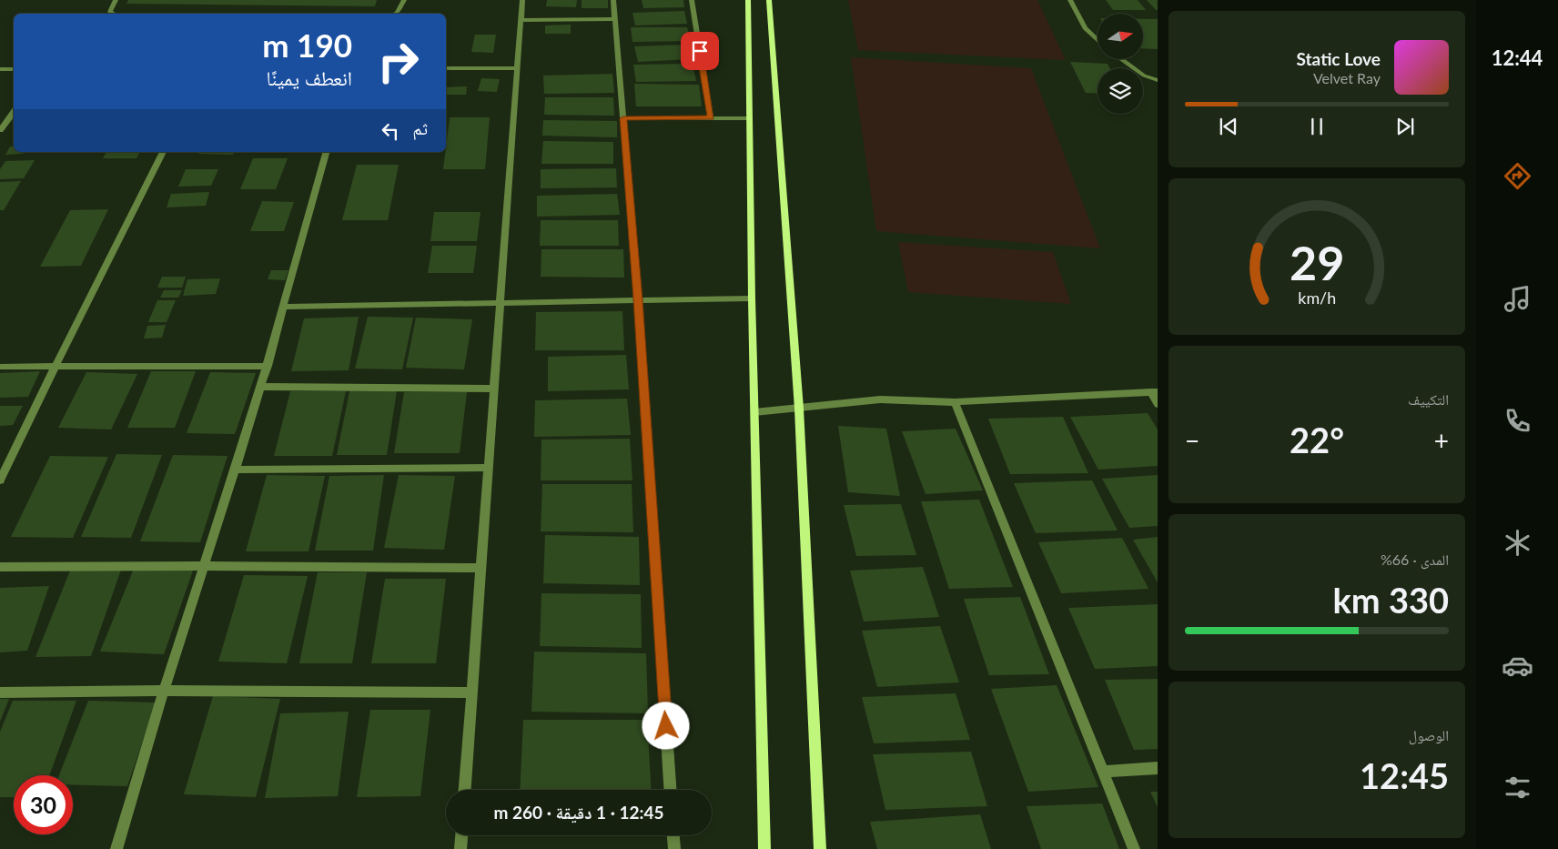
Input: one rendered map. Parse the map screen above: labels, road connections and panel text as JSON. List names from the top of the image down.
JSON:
{
  "north": "right",
  "page": {
    "tabs": "12:44",
    "turn": ["190 m", "انعطف يمينًا"],
    "song": ["Static Love", "Velvet Ray"],
    "then": "ثم",
    "tile": [
      "التكييف",
      ["المدى · 66%", "330 km"],
      ["الوصول", "12:45"]
    ],
    "heat": ["−", "22°", "+"],
    "limit": "30",
    "trip": "12:45 · 1 دقيقة · 260 m",
    "gauge": ["29", "km/h"]
  }
}
